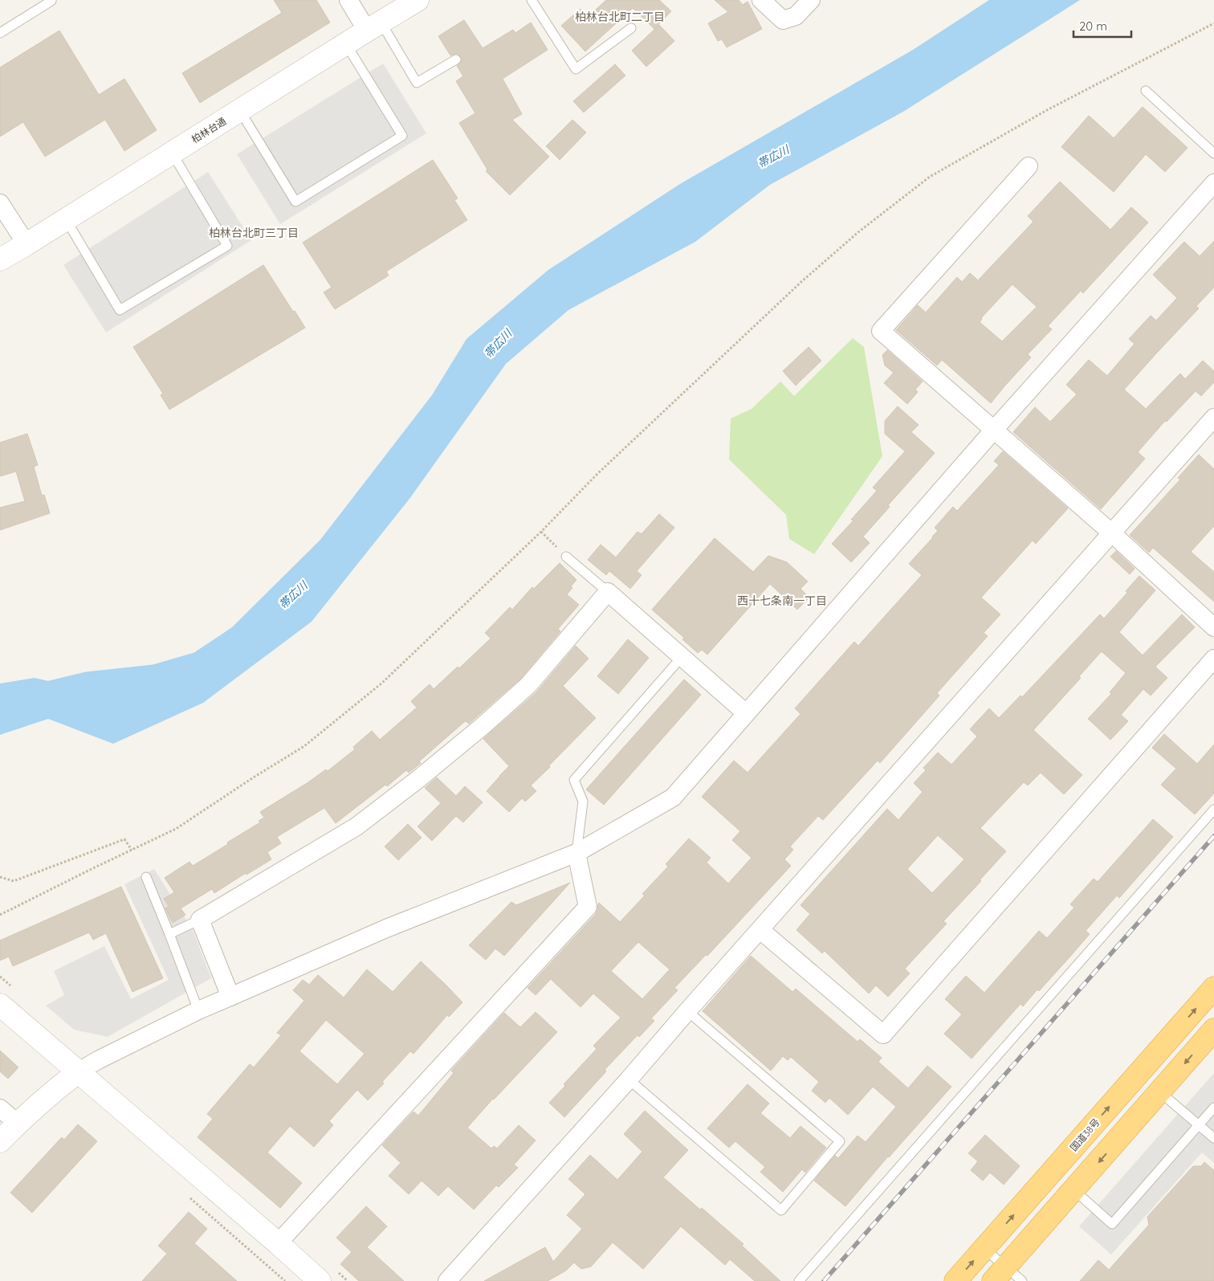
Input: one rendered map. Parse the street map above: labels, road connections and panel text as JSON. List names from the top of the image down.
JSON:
{
  "streets": {
    "highway": ["国道38号"],
    "street": ["柏林台通"]
  },
  "districts": ["柏林台北町二丁目", "柏林台北町三丁目", "西十七条南一丁目"],
  "water": ["帯広川"],
  "scale_bar": "20 m"
}
